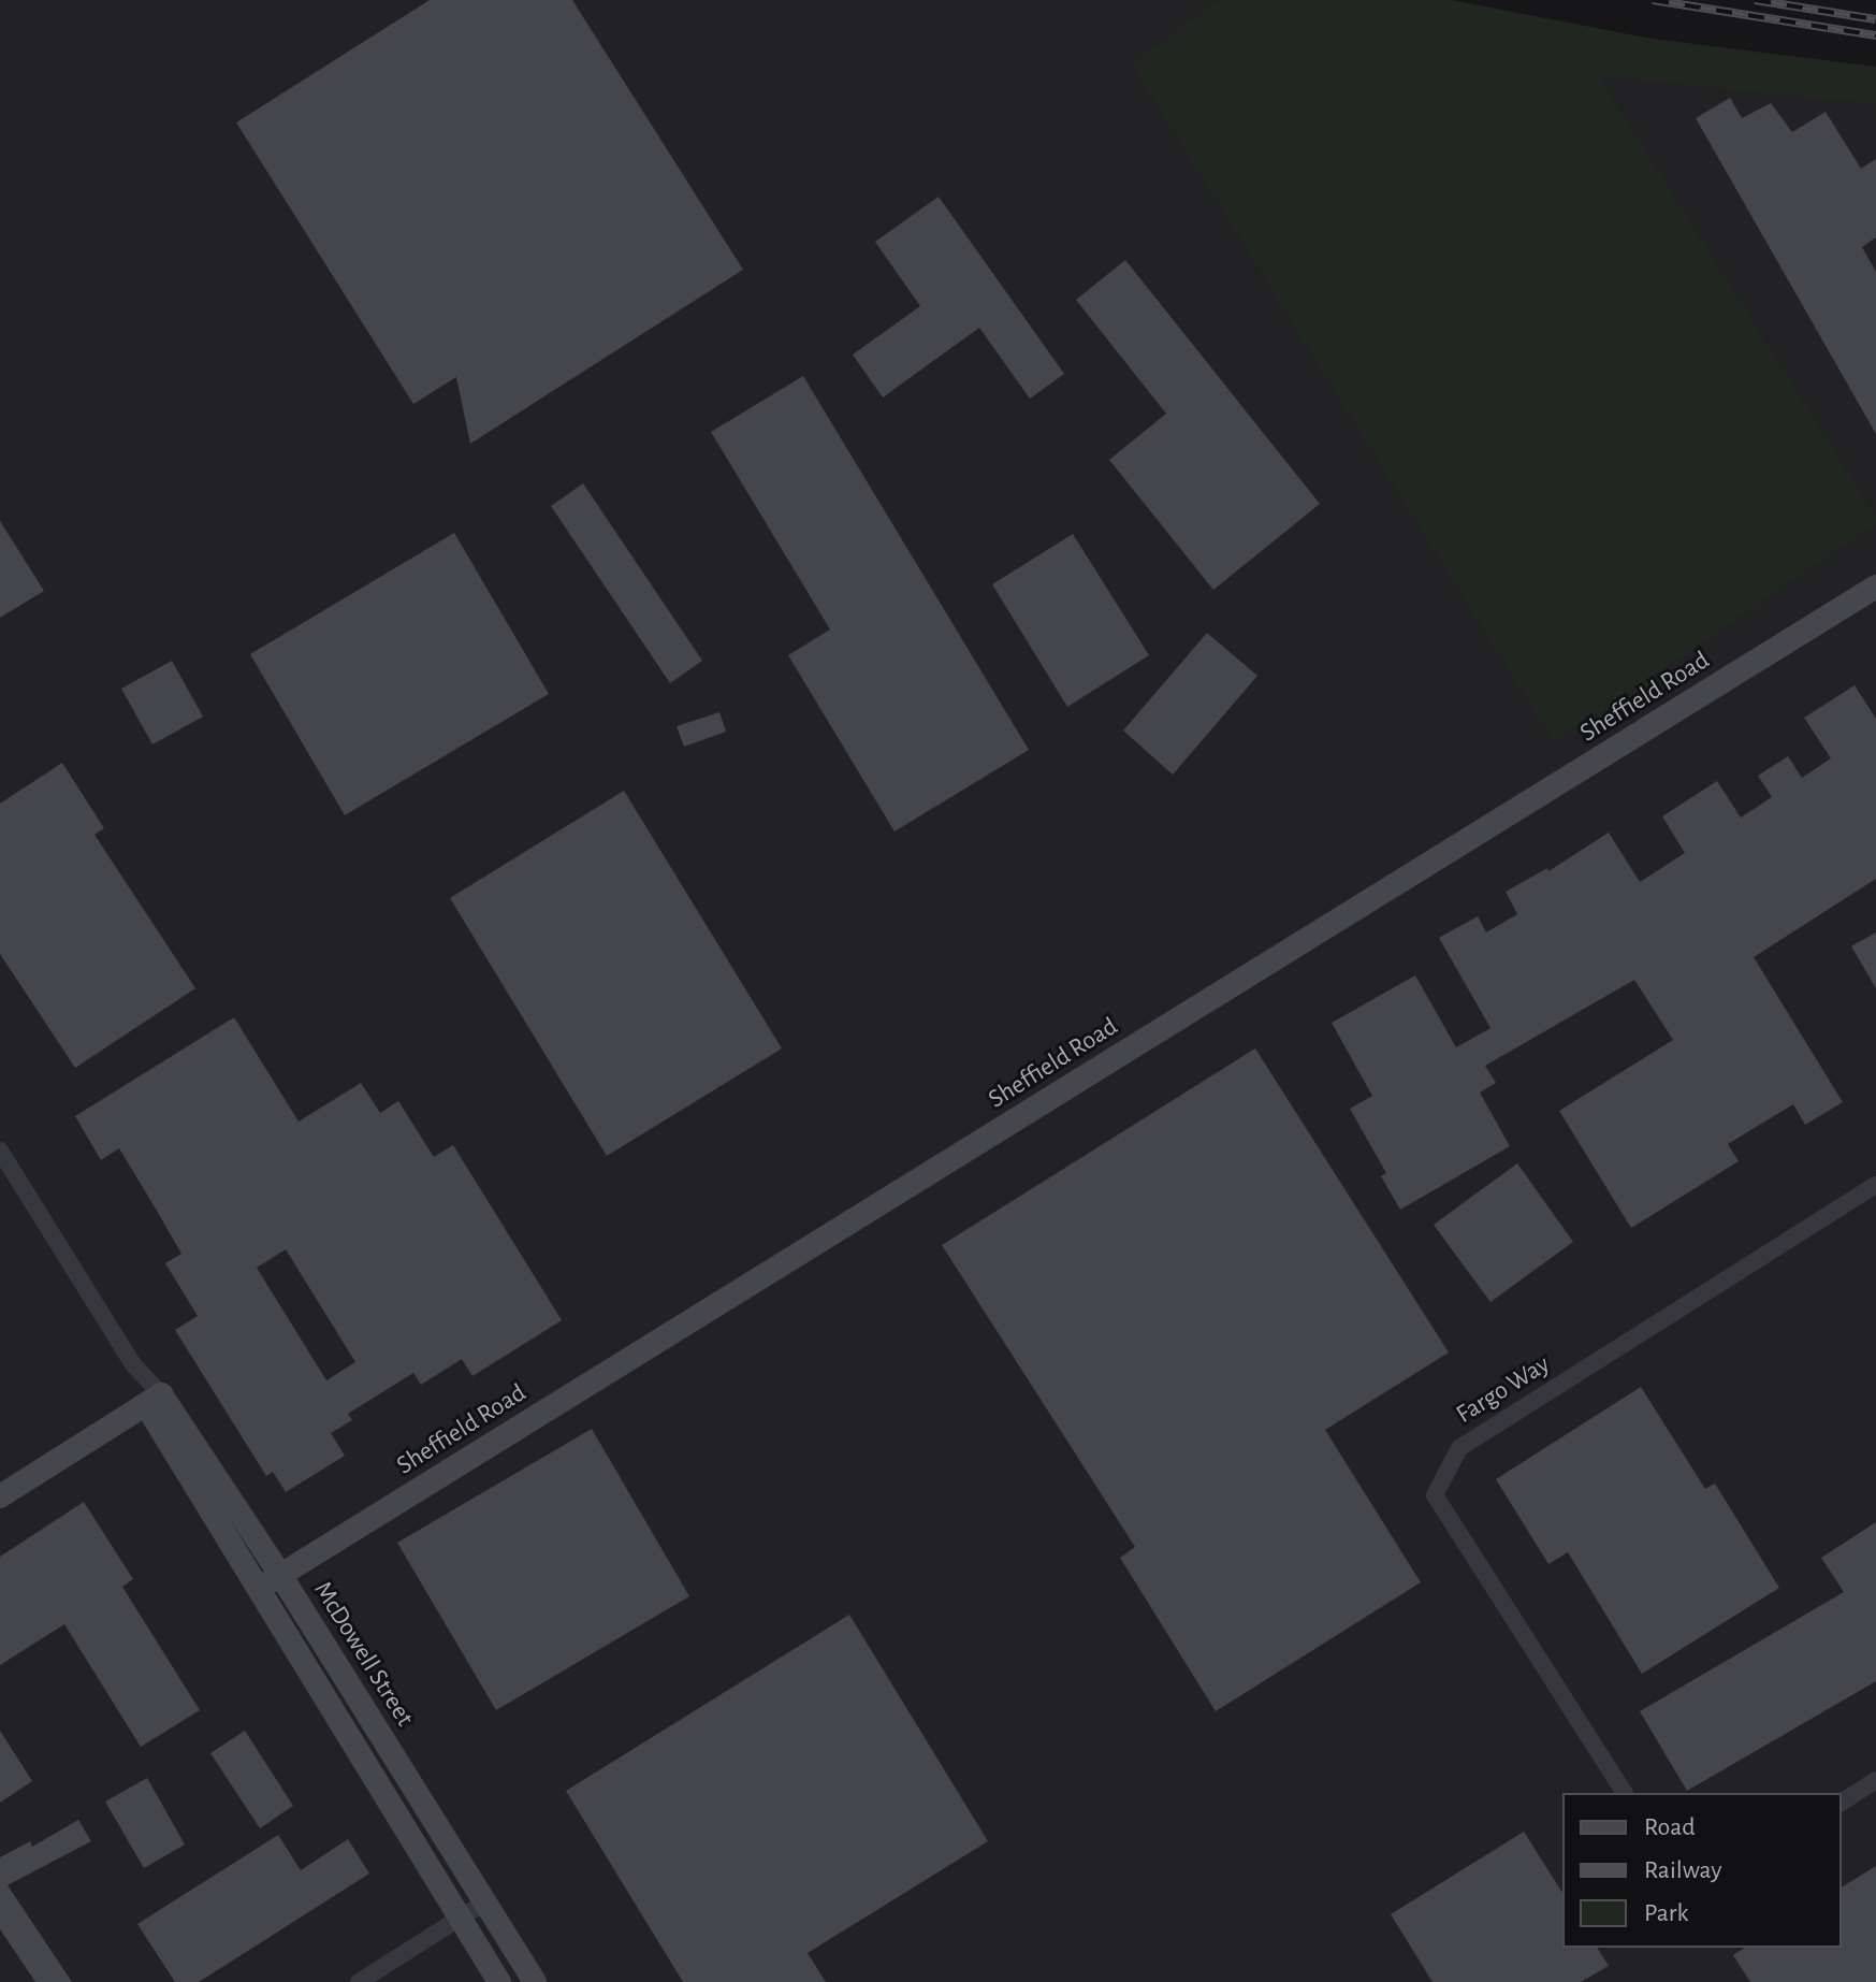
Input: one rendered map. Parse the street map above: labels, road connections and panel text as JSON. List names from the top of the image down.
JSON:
{
  "streets": {
    "street": ["Sheffield Road", "Fargo Way", "McDowell Street"]
  },
  "crossings": [
    ["Sheffield Road", "McDowell Street"]
  ],
  "legend": ["Road", "Railway", "Park"]
}
